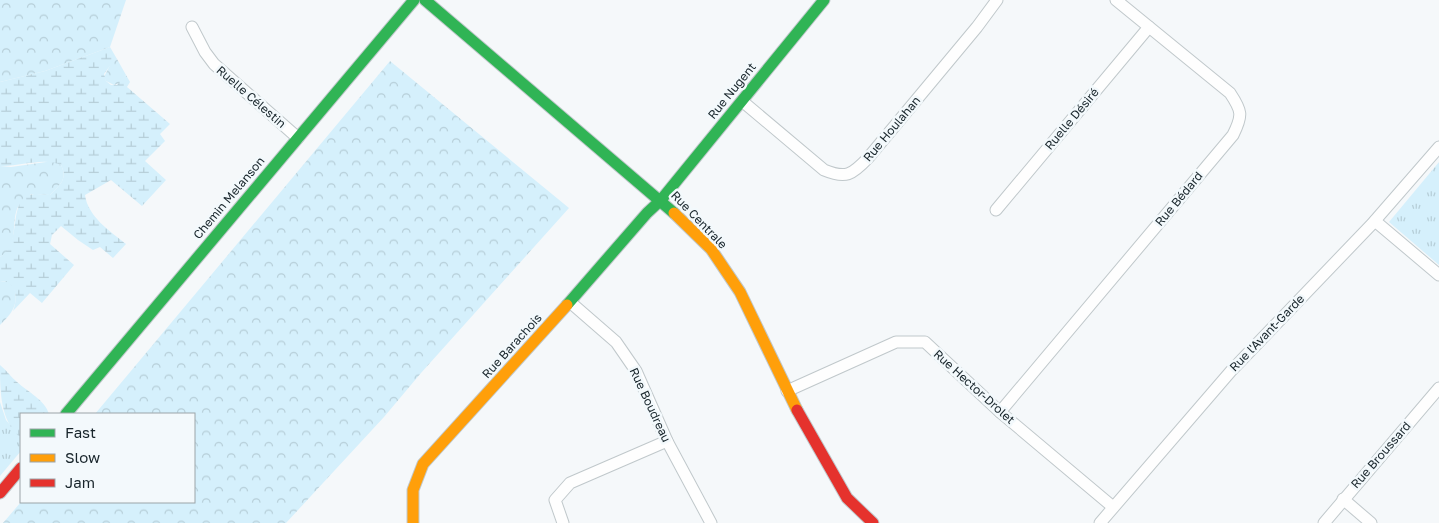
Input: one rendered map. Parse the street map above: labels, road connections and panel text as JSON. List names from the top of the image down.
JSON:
{
  "streets": {
    "street": [
      "Rue Nugent",
      "Ruelle Célestin",
      "Ruelle Désiré",
      "Rue Houlahan",
      "Chemin Melanson",
      "Rue Bédard",
      "Rue Centrale",
      "Rue l'Avant-Garde",
      "Rue Barachois",
      "Rue Hector-Drolet",
      "Rue Boudreau",
      "Rue Broussard"
    ]
  },
  "crossings": [
    ["Rue Nugent", "Rue Houlahan"],
    ["Rue Nugent", "Rue Centrale"],
    ["Rue Nugent", "Rue Barachois"],
    ["Ruelle Célestin", "Chemin Melanson"],
    ["Ruelle Désiré", "Rue Bédard"],
    ["Rue Bédard", "Rue Hector-Drolet"],
    ["Rue Centrale", "Rue Barachois"],
    ["Rue Centrale", "Rue Hector-Drolet"],
    ["Rue l'Avant-Garde", "Rue Hector-Drolet"],
    ["Rue Barachois", "Rue Boudreau"]
  ],
  "legend": ["Fast", "Slow", "Jam"]
}
